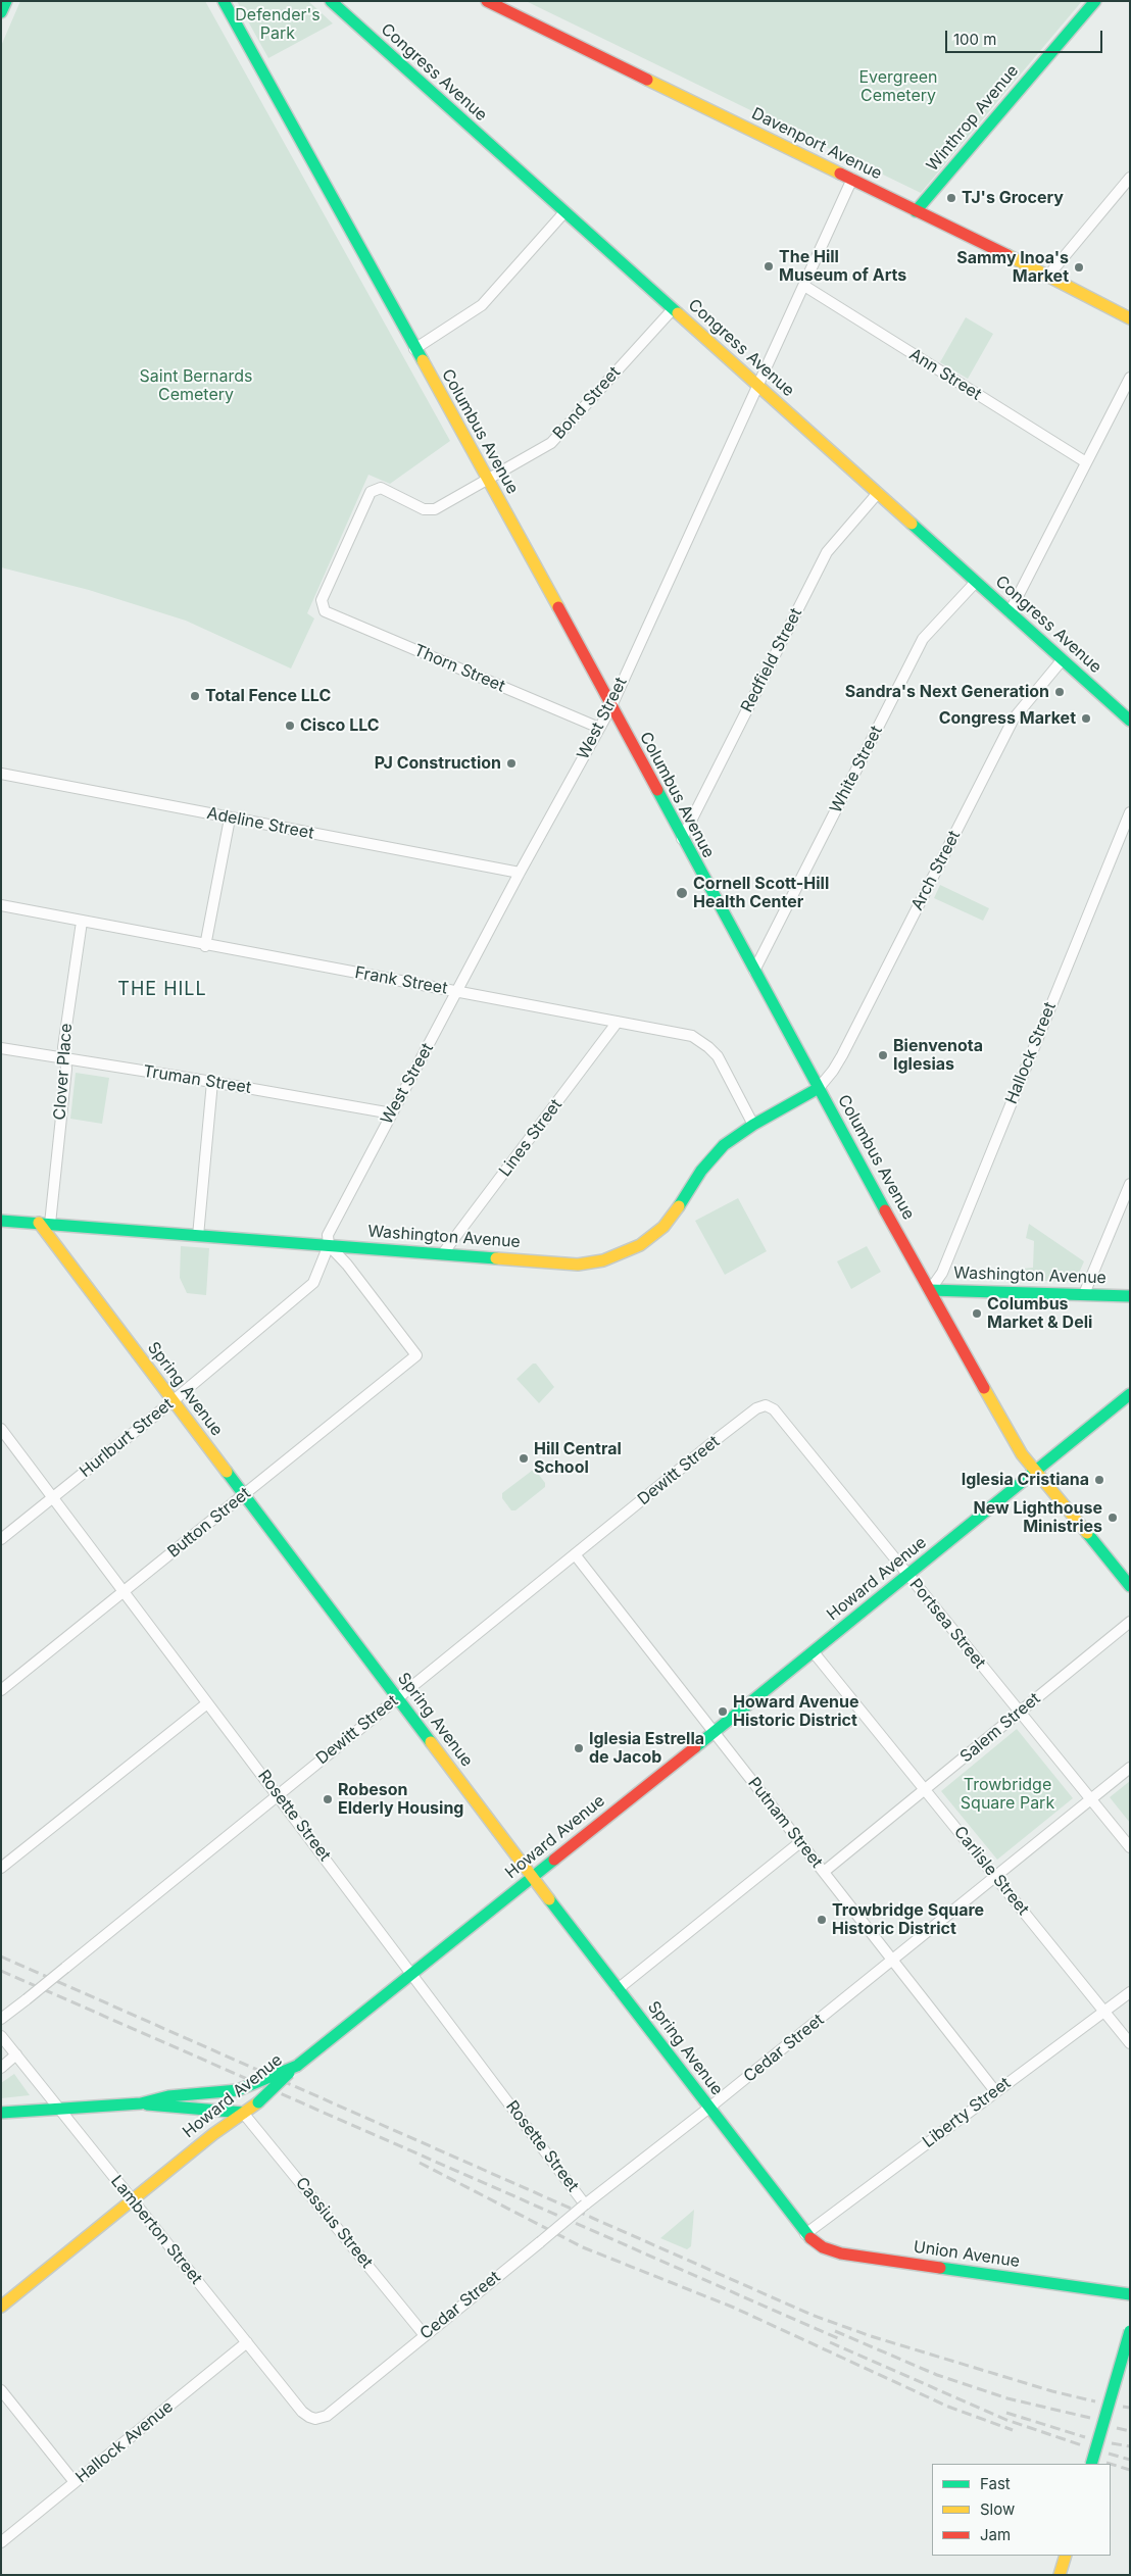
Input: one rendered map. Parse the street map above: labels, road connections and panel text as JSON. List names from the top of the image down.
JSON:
{
  "streets": {
    "main road": [
      "Congress Avenue",
      "Winthrop Avenue",
      "Davenport Avenue",
      "Columbus Avenue",
      "Washington Avenue",
      "Spring Avenue",
      "Howard Avenue",
      "Union Avenue"
    ],
    "street": [
      "Ann Street",
      "Bond Street",
      "Redfield Street",
      "Thorn Street",
      "West Street",
      "White Street",
      "Adeline Street",
      "Arch Street",
      "Frank Street",
      "Hallock Street",
      "Clover Place",
      "Truman Street",
      "Lines Street",
      "Hurlburt Street",
      "Dewitt Street",
      "Button Street",
      "Portsea Street",
      "Salem Street",
      "Rosette Street",
      "Putnam Street",
      "Carlisle Street",
      "Cedar Street",
      "Liberty Street",
      "Cassius Street",
      "Lamberton Street",
      "Hallock Avenue"
    ]
  },
  "crossings": [
    ["Congress Avenue", "Bond Street"],
    ["Congress Avenue", "Redfield Street"],
    ["Congress Avenue", "West Street"],
    ["Congress Avenue", "White Street"],
    ["Congress Avenue", "Arch Street"],
    ["Winthrop Avenue", "Davenport Avenue"],
    ["Davenport Avenue", "West Street"],
    ["Ann Street", "West Street"],
    ["Bond Street", "Columbus Avenue"],
    ["Bond Street", "Thorn Street"],
    ["Columbus Avenue", "Redfield Street"],
    ["Columbus Avenue", "West Street"],
    ["Columbus Avenue", "White Street"],
    ["Columbus Avenue", "Arch Street"],
    ["Columbus Avenue", "Hallock Street"],
    ["Columbus Avenue", "Washington Avenue"],
    ["Columbus Avenue", "Howard Avenue"],
    ["Thorn Street", "West Street"],
    ["West Street", "Adeline Street"],
    ["West Street", "Frank Street"],
    ["West Street", "Truman Street"],
    ["West Street", "Washington Avenue"],
    ["West Street", "Hurlburt Street"],
    ["West Street", "Button Street"],
    ["Arch Street", "Washington Avenue"],
    ["Frank Street", "Clover Place"],
    ["Frank Street", "Lines Street"],
    ["Frank Street", "Washington Avenue"],
    ["Hallock Street", "Washington Avenue"],
    ["Clover Place", "Truman Street"],
    ["Clover Place", "Washington Avenue"],
    ["Clover Place", "Spring Avenue"],
    ["Lines Street", "Washington Avenue"],
    ["Washington Avenue", "Spring Avenue"],
    ["Washington Avenue", "Hurlburt Street"],
    ["Washington Avenue", "Button Street"],
    ["Spring Avenue", "Hurlburt Street"],
    ["Spring Avenue", "Dewitt Street"],
    ["Spring Avenue", "Button Street"],
    ["Spring Avenue", "Howard Avenue"],
    ["Spring Avenue", "Cedar Street"],
    ["Spring Avenue", "Liberty Street"],
    ["Spring Avenue", "Union Avenue"],
    ["Hurlburt Street", "Button Street"],
    ["Hurlburt Street", "Rosette Street"],
    ["Dewitt Street", "Portsea Street"],
    ["Dewitt Street", "Rosette Street"],
    ["Dewitt Street", "Putnam Street"],
    ["Button Street", "Rosette Street"],
    ["Howard Avenue", "Portsea Street"],
    ["Howard Avenue", "Rosette Street"],
    ["Howard Avenue", "Putnam Street"],
    ["Howard Avenue", "Carlisle Street"],
    ["Howard Avenue", "Cassius Street"],
    ["Howard Avenue", "Lamberton Street"],
    ["Portsea Street", "Salem Street"],
    ["Portsea Street", "Cedar Street"],
    ["Salem Street", "Putnam Street"],
    ["Salem Street", "Carlisle Street"],
    ["Rosette Street", "Cedar Street"],
    ["Putnam Street", "Cedar Street"],
    ["Putnam Street", "Liberty Street"],
    ["Carlisle Street", "Cedar Street"],
    ["Carlisle Street", "Liberty Street"],
    ["Cedar Street", "Cassius Street"],
    ["Cedar Street", "Lamberton Street"],
    ["Liberty Street", "Union Avenue"],
    ["Lamberton Street", "Hallock Avenue"]
  ],
  "districts": ["THE HILL"],
  "parks": [
    "Defender's Park",
    "Evergreen Cemetery",
    "Saint Bernards Cemetery",
    "Trowbridge Square Park"
  ],
  "places": [
    "TJ's Grocery",
    "The Hill Museum of Arts",
    "Sammy Inoa's Market",
    "Sandra's Next Generation",
    "Total Fence LLC",
    "Congress Market",
    "Cisco LLC",
    "PJ Construction",
    "Cornell Scott-Hill Health Center",
    "Bienvenota Iglesias",
    "Columbus Market & Deli",
    "Hill Central School",
    "Iglesia Cristiana",
    "New Lighthouse Ministries",
    "Howard Avenue Historic District",
    "Iglesia Estrella de Jacob",
    "Robeson Elderly Housing",
    "Trowbridge Square Historic District"
  ],
  "legend": ["Fast", "Slow", "Jam"],
  "scale_bar": "100 m"
}
